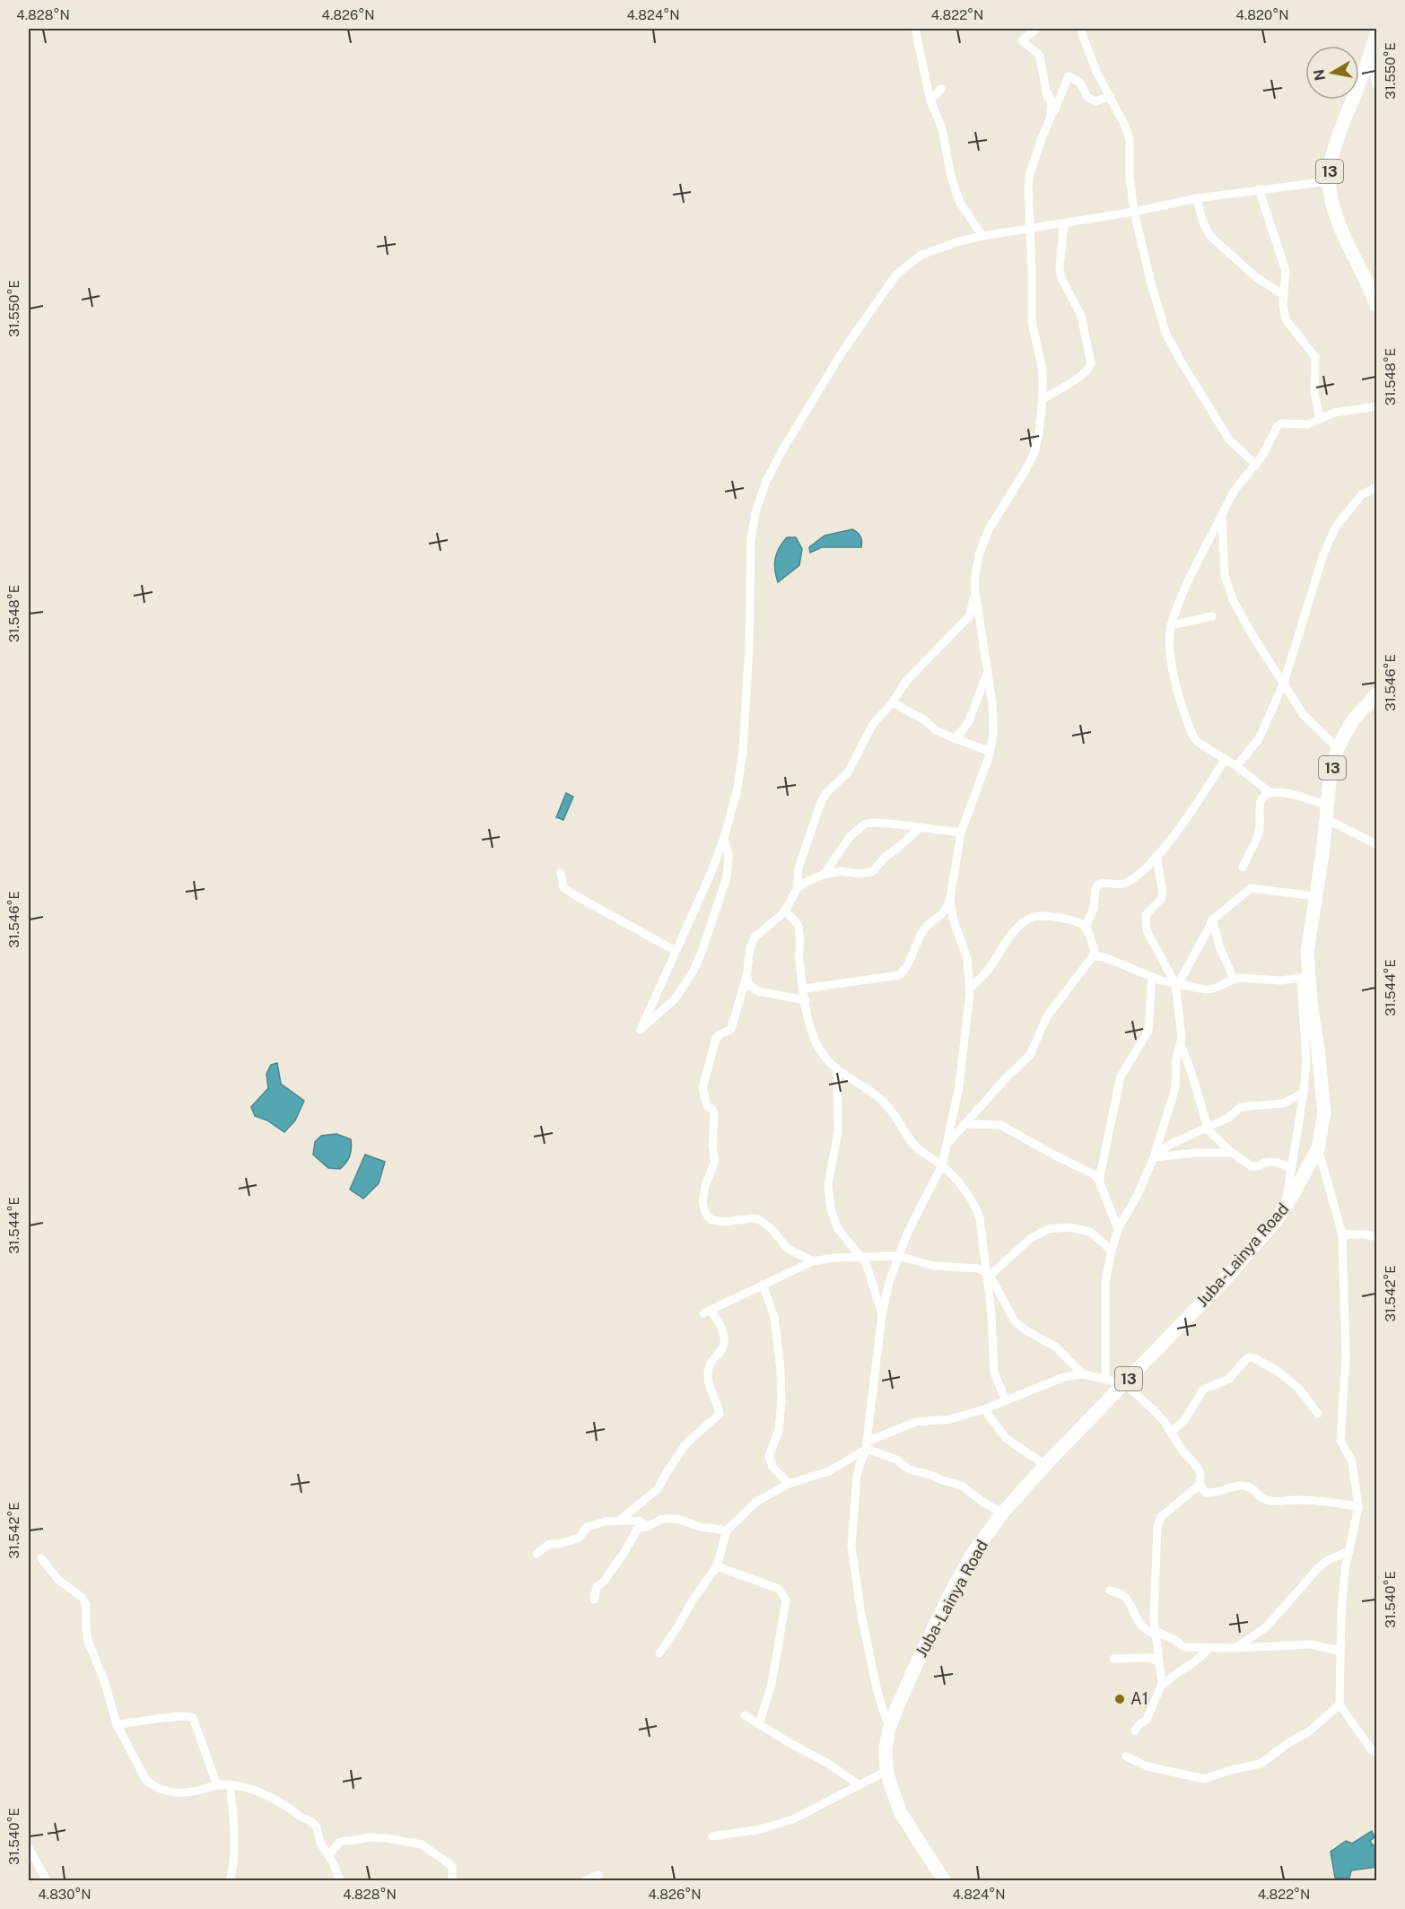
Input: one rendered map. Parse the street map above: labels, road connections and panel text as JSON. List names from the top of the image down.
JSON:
{
  "streets": {
    "main road": ["13", "Juba-Lainya Road"]
  },
  "places": ["A1"],
  "north": "left",
  "coordinates": [
    "4.828°N",
    "4.826°N",
    "4.824°N",
    "4.822°N",
    "4.820°N",
    "31.550°E",
    "31.548°E",
    "31.546°E",
    "31.544°E",
    "31.542°E",
    "31.540°E",
    "4.830°N"
  ]
}
